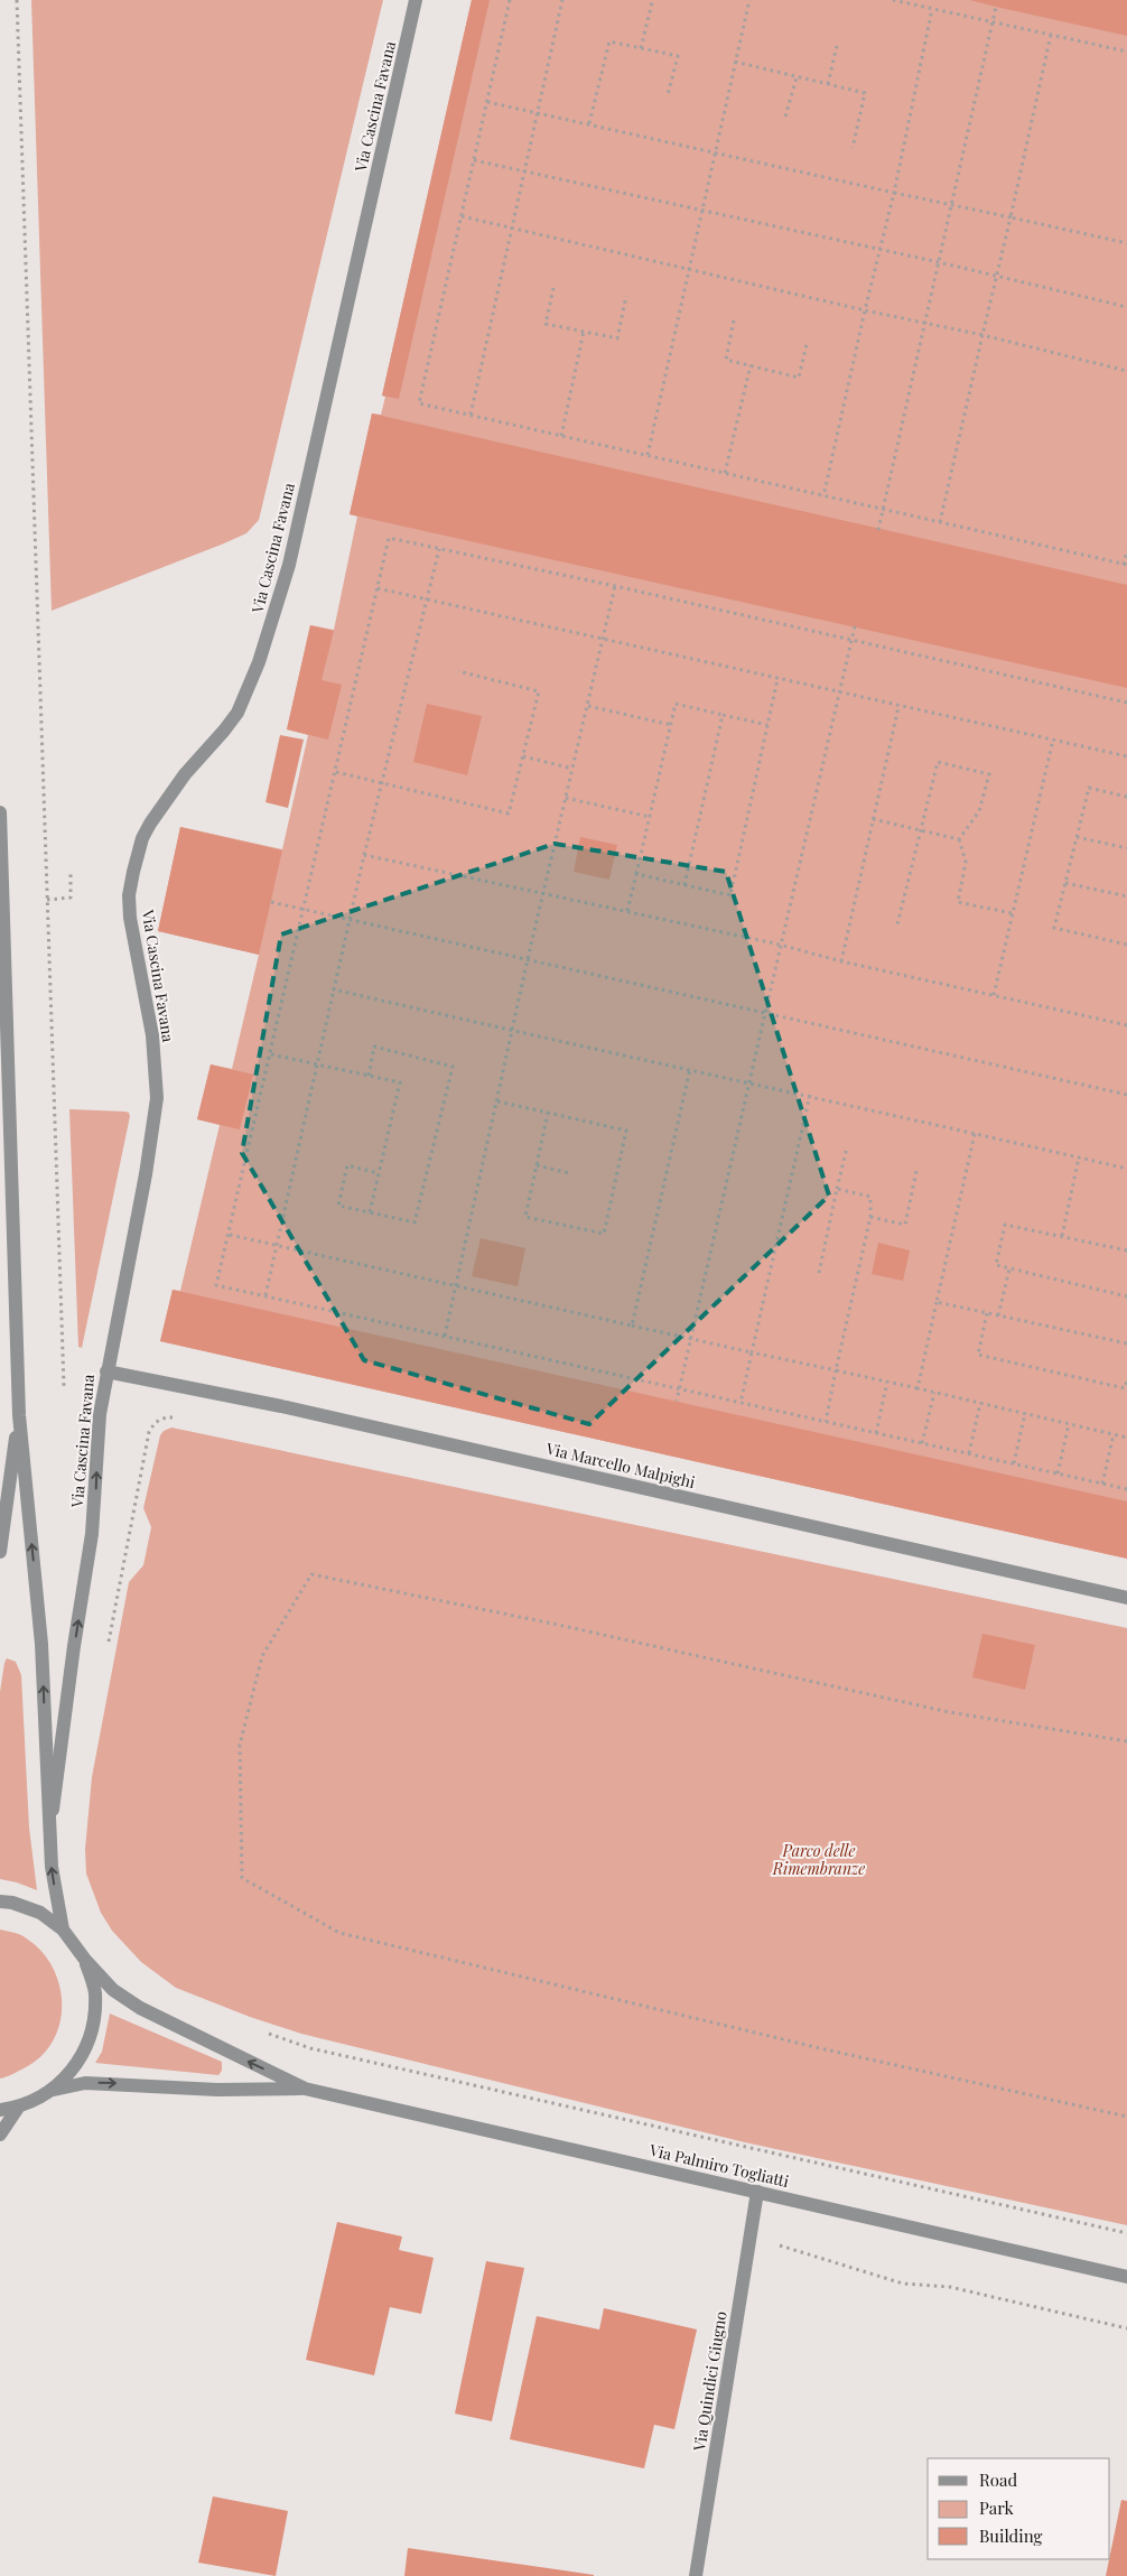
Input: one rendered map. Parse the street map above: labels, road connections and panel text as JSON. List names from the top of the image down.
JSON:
{
  "streets": {
    "street": [
      "Via Cascina Favana",
      "Via Marcello Malpighi",
      "Via Palmiro Togliatti",
      "Via Quindici Giugno"
    ]
  },
  "crossings": [
    ["Via Cascina Favana", "Via Marcello Malpighi"],
    ["Via Palmiro Togliatti", "Via Quindici Giugno"]
  ],
  "parks": ["Parco delle Rimembranze"],
  "legend": ["Road", "Park", "Building"]
}
